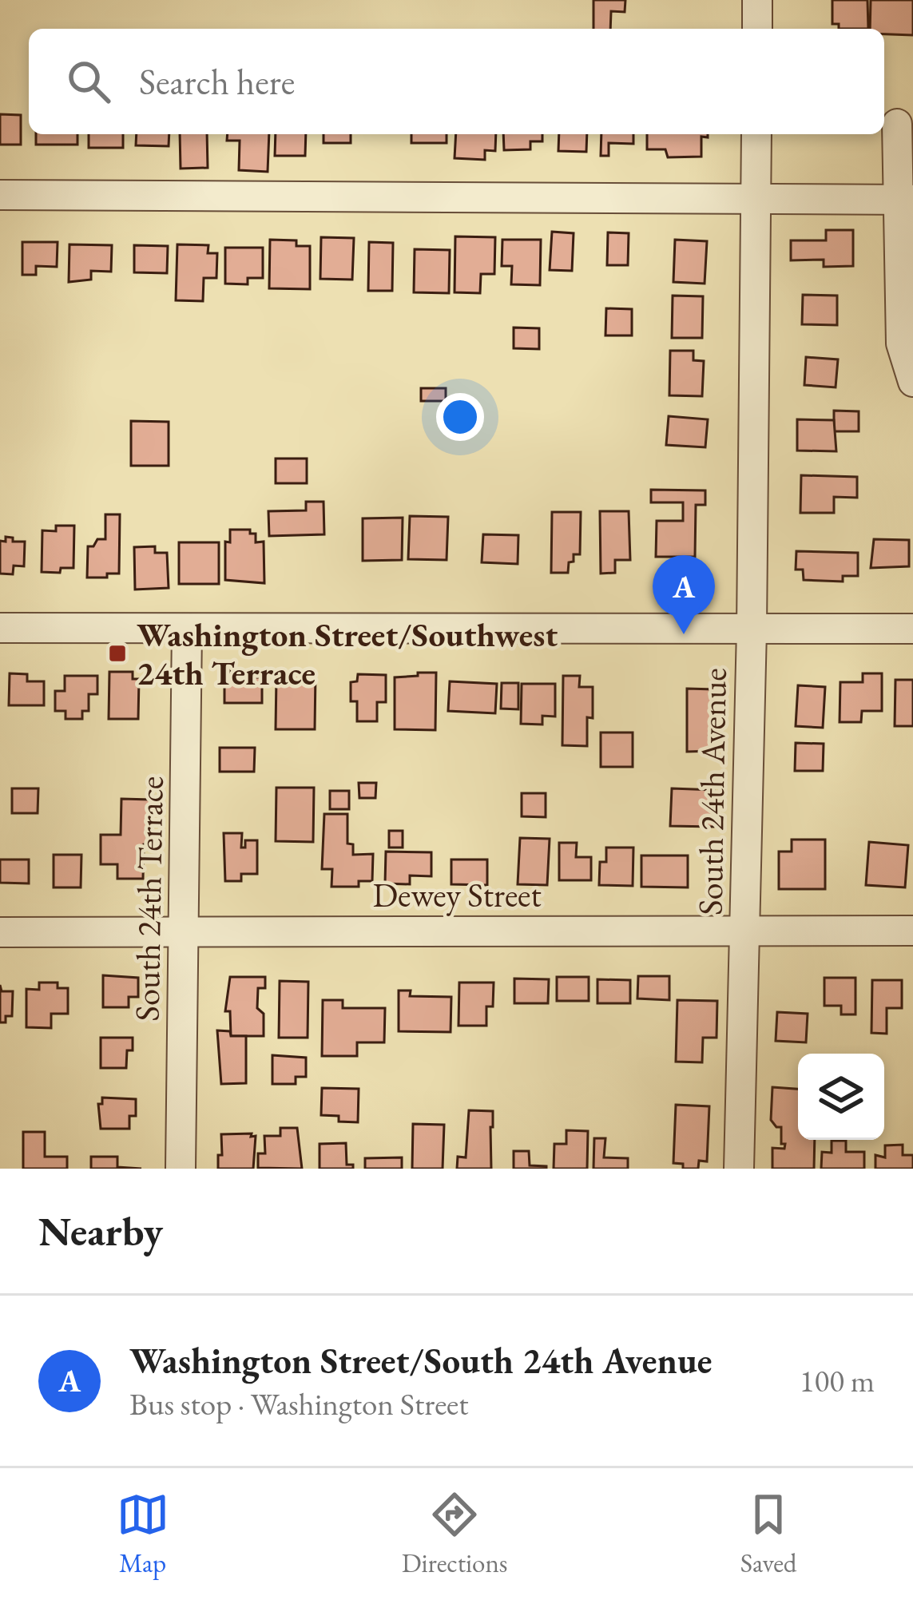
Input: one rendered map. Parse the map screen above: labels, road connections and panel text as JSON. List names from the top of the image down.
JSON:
{
  "streets": {
    "street": ["South 24th Avenue", "Dewey Street", "South 24th Terrace"]
  },
  "crossings": [
    ["South 24th Avenue", "Dewey Street"],
    ["Dewey Street", "South 24th Terrace"]
  ],
  "places": {
    "transit": ["Washington Street/Southwest 24th Terrace"]
  },
  "page": {
    "search": "Search here",
    "pins": "A",
    "heading": "Nearby",
    "list": [
      {
        "mark": "A",
        "name": "Washington Street/South 24th Avenue",
        "note": "Bus stop · Washington Street",
        "value": "100 m"
      }
    ],
    "nav": ["Map", "Directions", "Saved"]
  }
}
